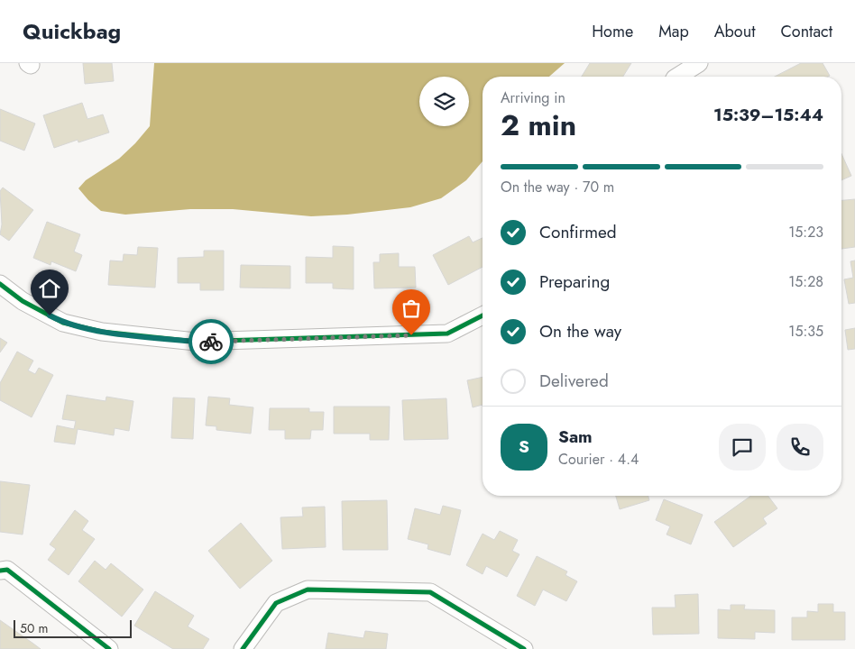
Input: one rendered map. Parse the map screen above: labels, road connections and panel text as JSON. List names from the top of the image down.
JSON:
{
  "scale_bar": "50 m",
  "page": {
    "header": "Quickbag",
    "nav": [
      "Home",
      "Map",
      "About",
      "Contact"
    ],
    "heading": ["2 min", "Arriving in", "15:39–15:44"],
    "panel": ["Sam", "Courier · 4.4"],
    "bar": "On the way · 70 m",
    "list": [
      ["Confirmed", "15:23"],
      ["Preparing", "15:28"],
      ["On the way", "15:35"],
      "Delivered"
    ],
    "round": "S",
    "scale": "50 m"
  }
}
